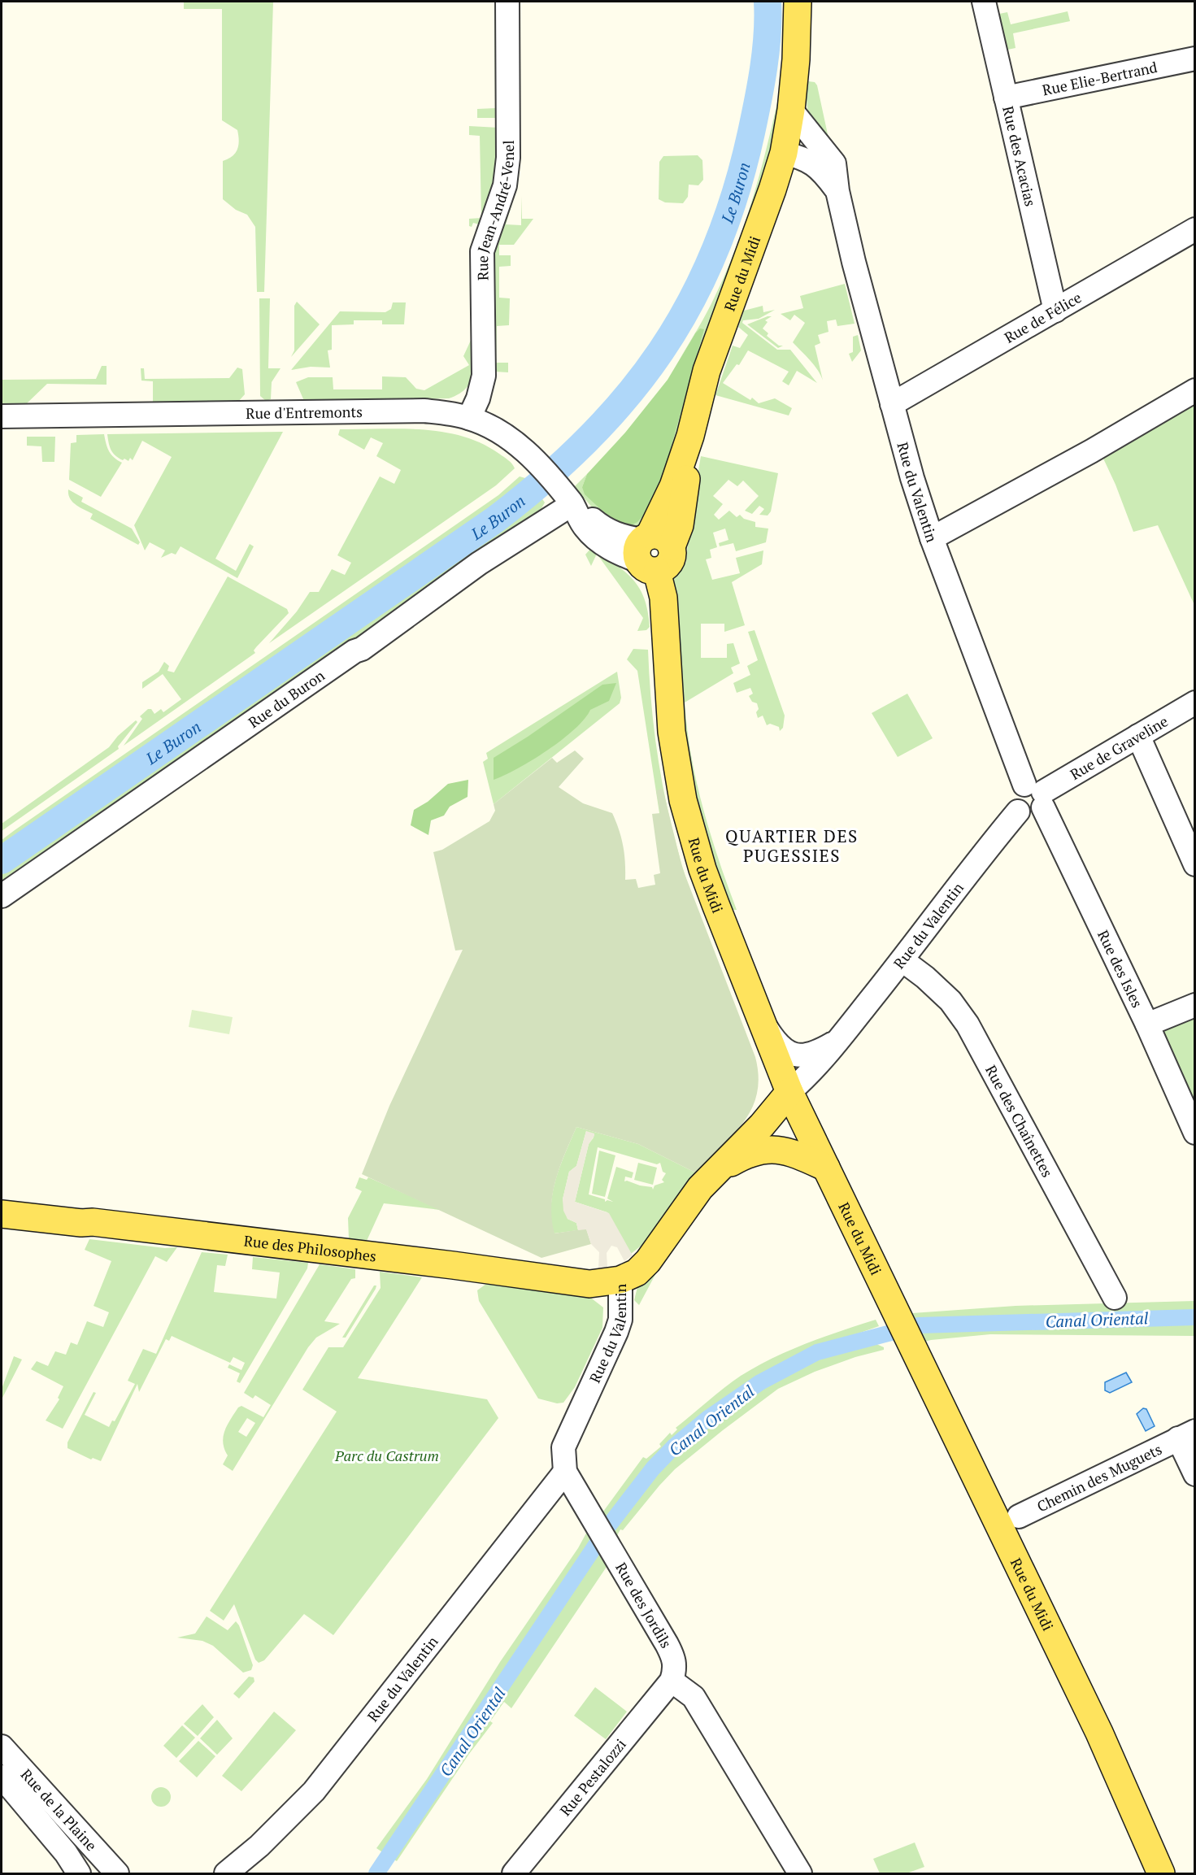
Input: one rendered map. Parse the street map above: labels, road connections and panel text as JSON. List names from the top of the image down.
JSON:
{
  "streets": {
    "main road": ["Rue du Midi", "Rue du Valentin", "Rue des Philosophes"],
    "street": [
      "Rue Elie-Bertrand",
      "Rue des Acacias",
      "Rue Jean-André-Venel",
      "Rue de Félice",
      "Rue d'Entremonts",
      "Rue du Buron",
      "Rue de Graveline",
      "Rue des Isles",
      "Rue des Chaînettes",
      "Chemin des Muguets",
      "Rue des Jordils",
      "Rue Pestalozzi",
      "Rue de la Plaine"
    ]
  },
  "crossings": [
    ["Rue Elie-Bertrand", "Rue des Acacias"],
    ["Rue des Acacias", "Rue de Félice"],
    ["Rue Jean-André-Venel", "Rue d'Entremonts"],
    ["Rue du Midi", "Rue d'Entremonts"],
    ["Rue du Midi", "Rue du Valentin"],
    ["Rue de Félice", "Rue du Valentin"],
    ["Rue d'Entremonts", "Rue du Buron"],
    ["Rue du Valentin", "Rue de Graveline"],
    ["Rue du Valentin", "Rue des Isles"],
    ["Rue du Valentin", "Rue des Chaînettes"],
    ["Rue du Valentin", "Rue des Philosophes"],
    ["Rue du Valentin", "Rue des Jordils"],
    ["Rue de Graveline", "Rue des Isles"],
    ["Rue des Jordils", "Rue Pestalozzi"]
  ],
  "districts": ["QUARTIER DES PUGESSIES"],
  "water": ["Le Buron", "Canal Oriental"],
  "parks": ["Parc du Castrum"]
}
